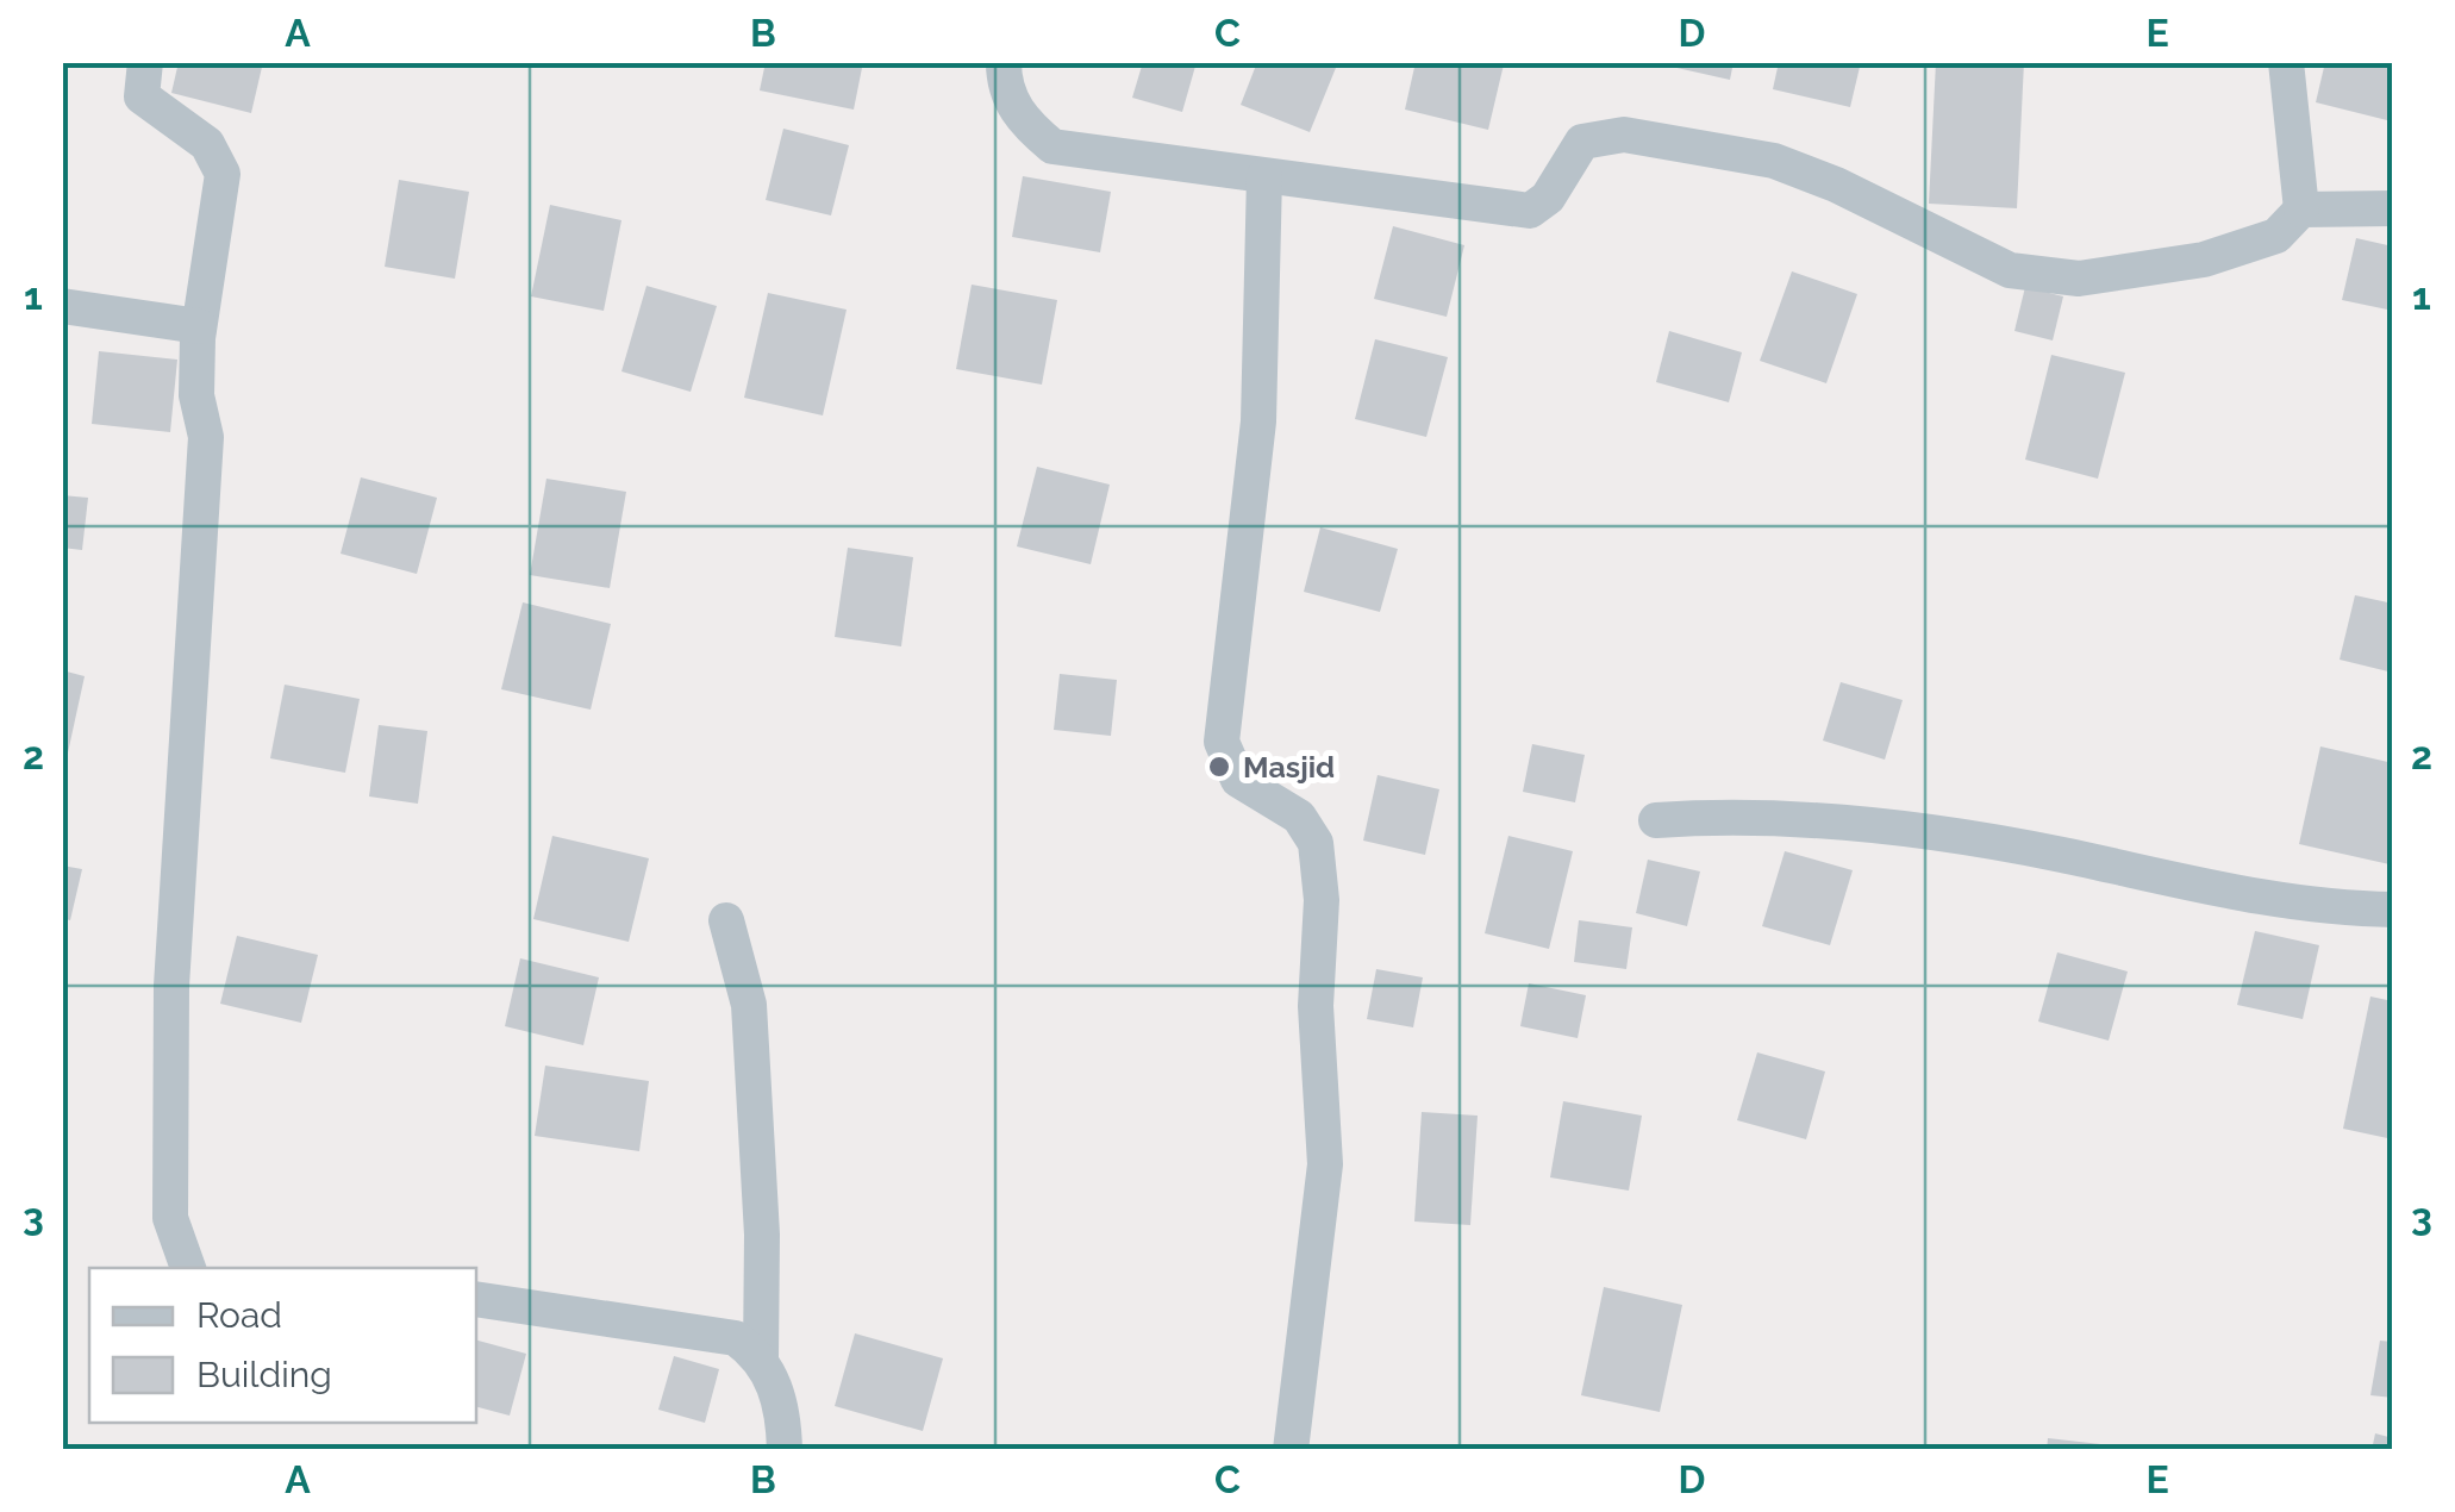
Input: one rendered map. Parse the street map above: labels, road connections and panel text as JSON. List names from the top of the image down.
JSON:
{
  "places": ["Masjid"],
  "legend": ["Road", "Building"],
  "grid": {
    "columns": [
      "A",
      "B",
      "C",
      "D",
      "E"
    ],
    "rows": ["1", "2", "3"]
  }
}
